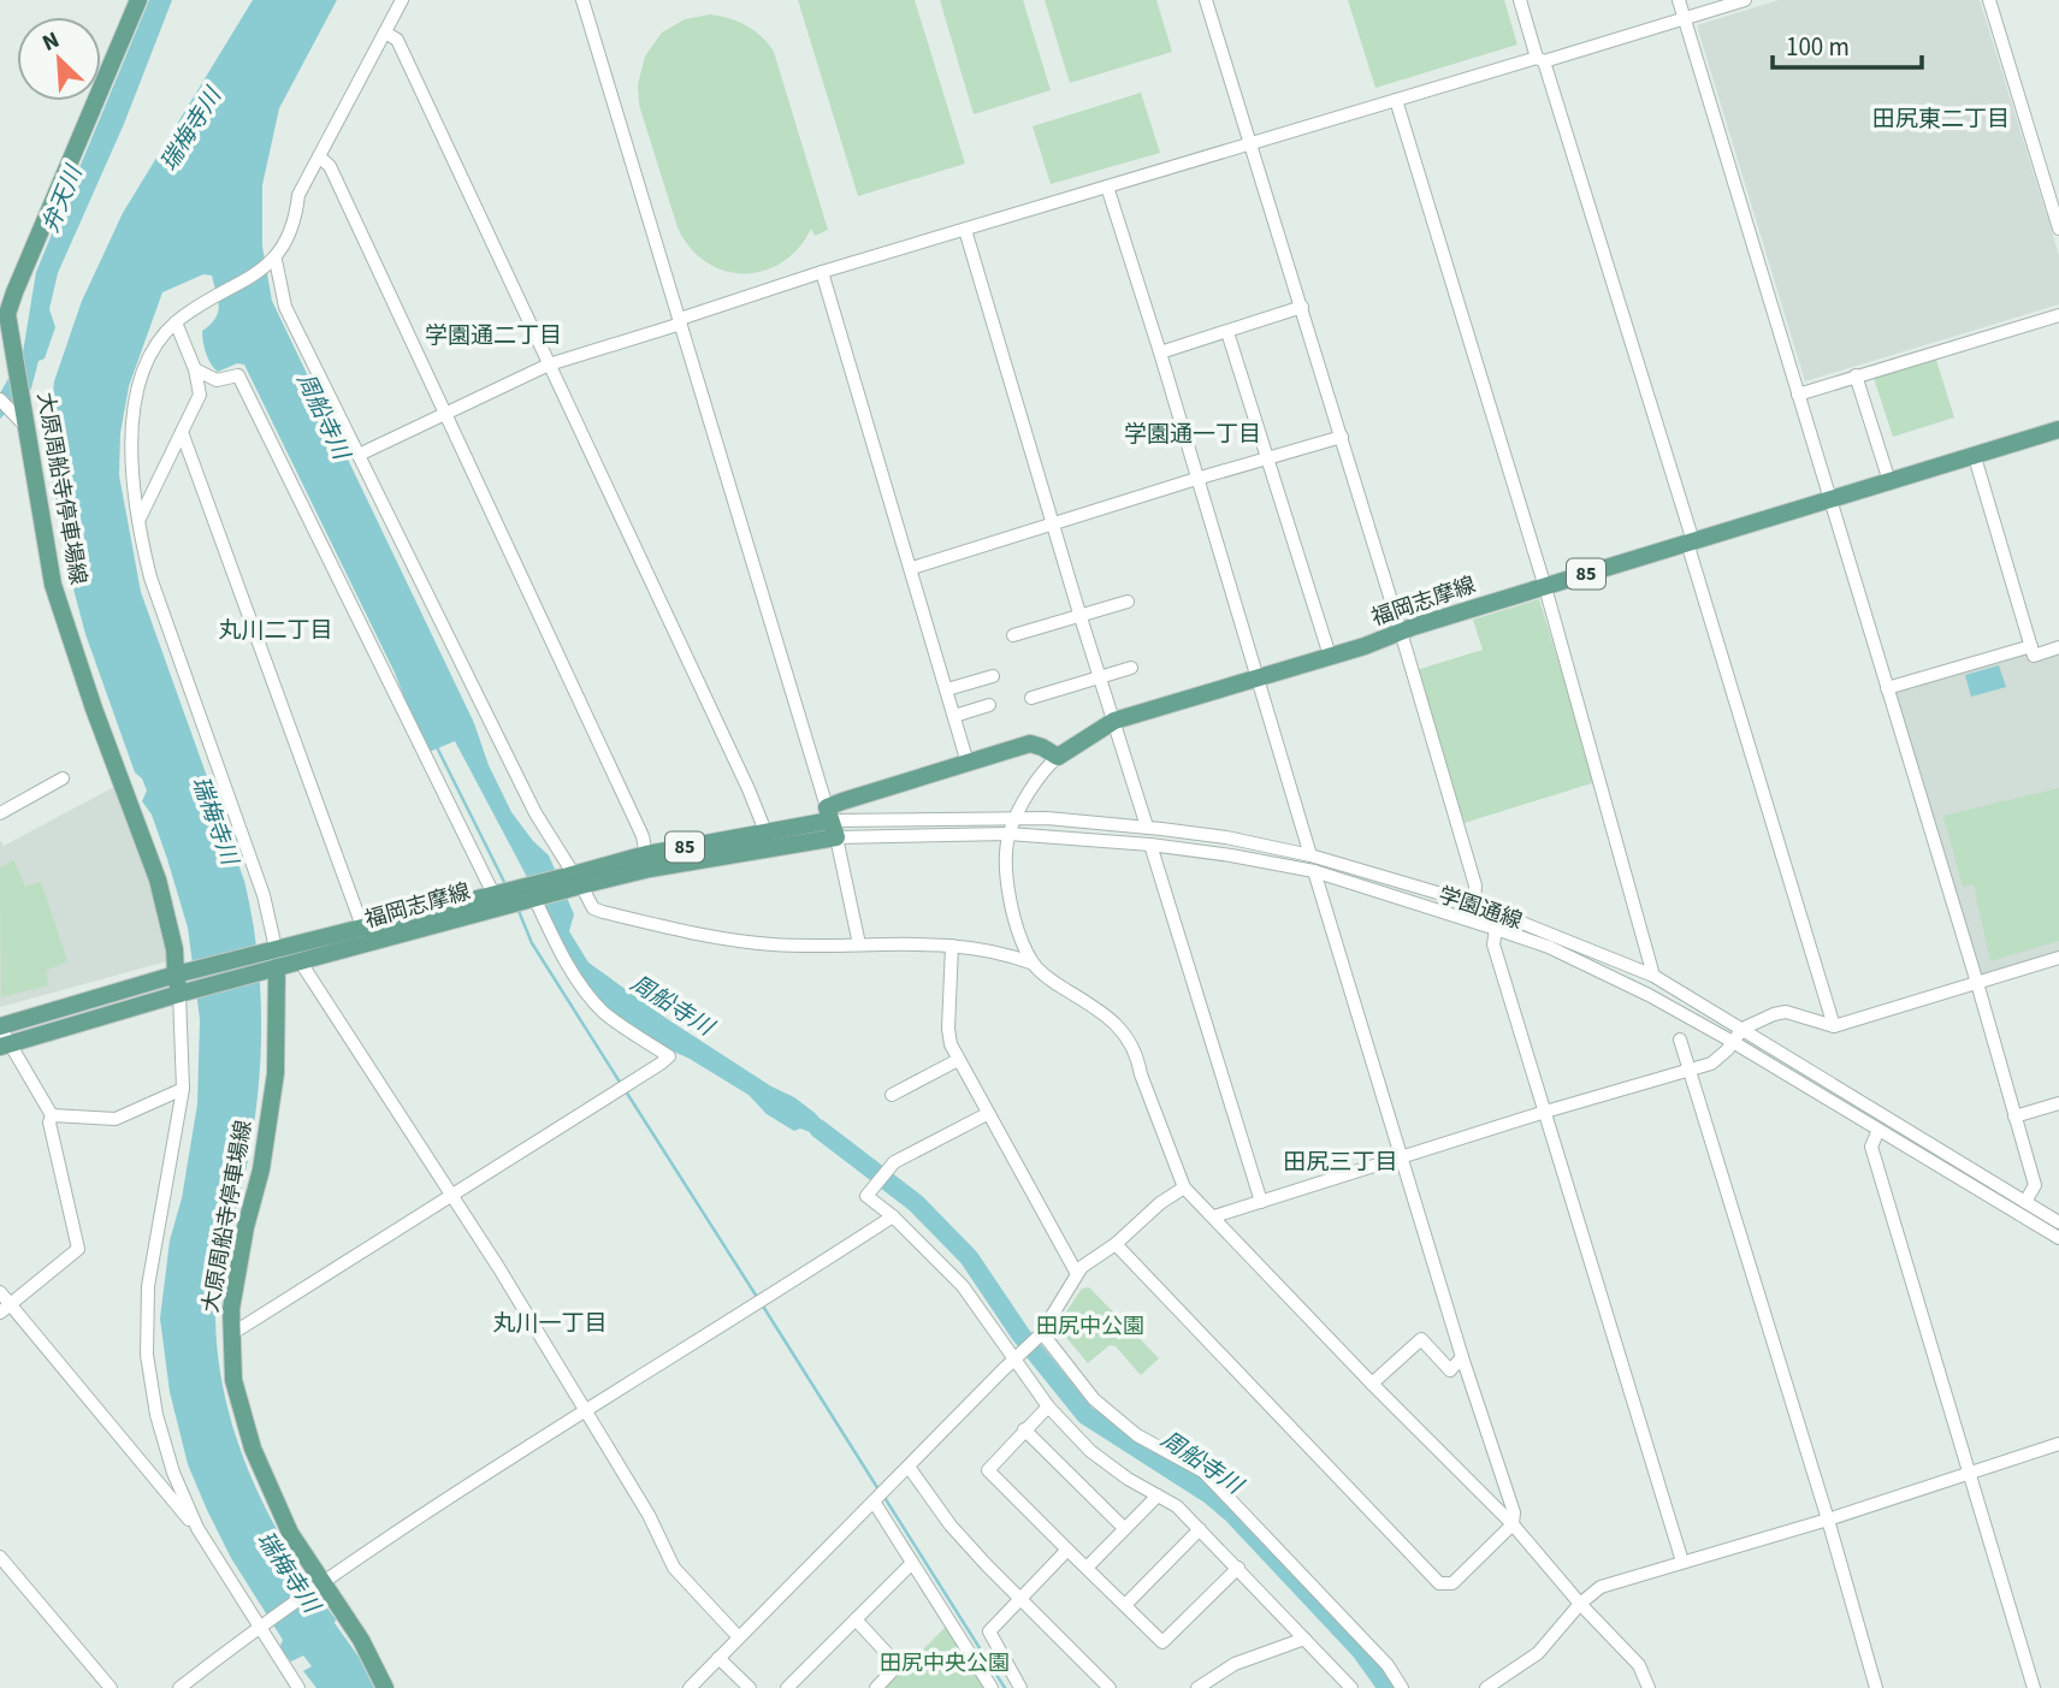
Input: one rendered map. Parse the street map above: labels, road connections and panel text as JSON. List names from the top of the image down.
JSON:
{
  "streets": {
    "main road": ["大原周船寺停車場線", "85", "福岡志摩線"],
    "street": ["学園通線"]
  },
  "crossings": [
    ["大原周船寺停車場線", "福岡志摩線"],
    ["85", "福岡志摩線"],
    ["福岡志摩線", "学園通線"]
  ],
  "districts": [
    "田尻東二丁目",
    "学園通二丁目",
    "学園通一丁目",
    "丸川二丁目",
    "田尻三丁目",
    "丸川一丁目"
  ],
  "water": ["瑞梅寺川", "弁天川", "周船寺川"],
  "parks": ["田尻中公園", "田尻中央公園"],
  "scale_bar": "100 m",
  "north": "top left"
}
